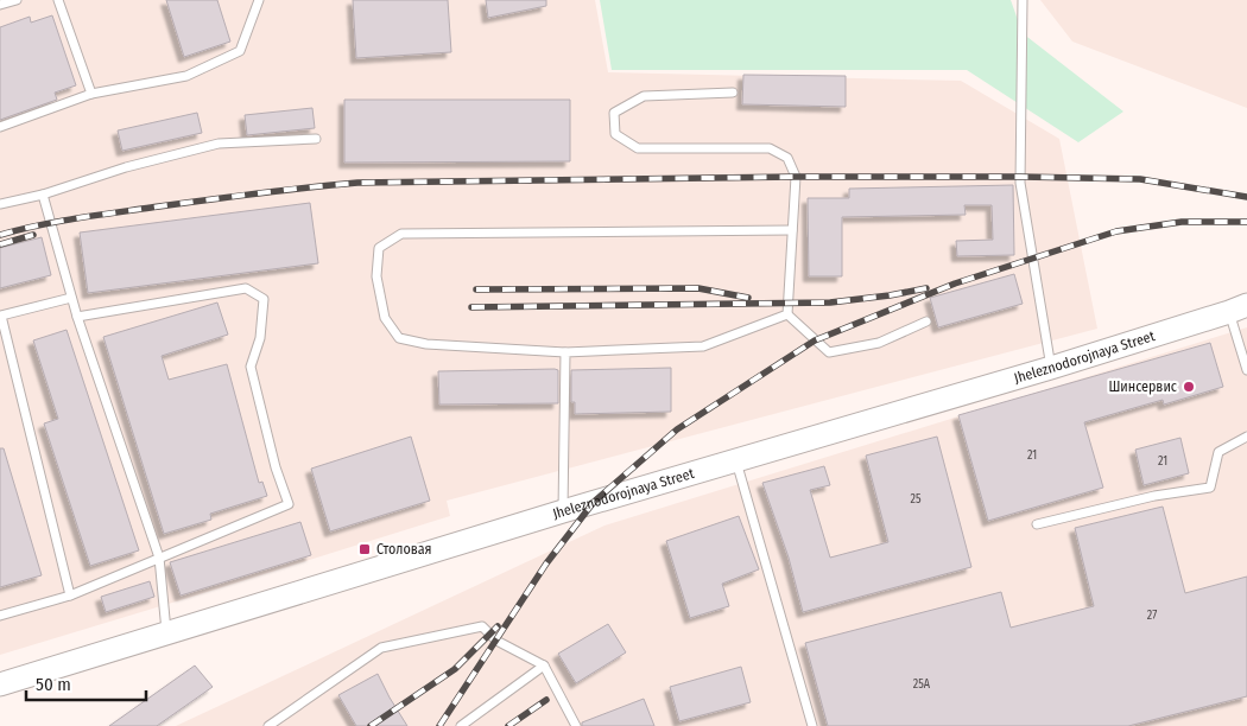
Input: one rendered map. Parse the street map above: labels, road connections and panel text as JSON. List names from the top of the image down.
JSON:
{
  "streets": {
    "street": ["Jheleznodorojnaya Street"]
  },
  "places": {
    "other": ["Шинсервис"],
    "transit": ["Столовая"]
  },
  "house_numbers": [
    "21",
    "21",
    "25",
    "27",
    "25А"
  ],
  "scale_bar": "50 m"
}
